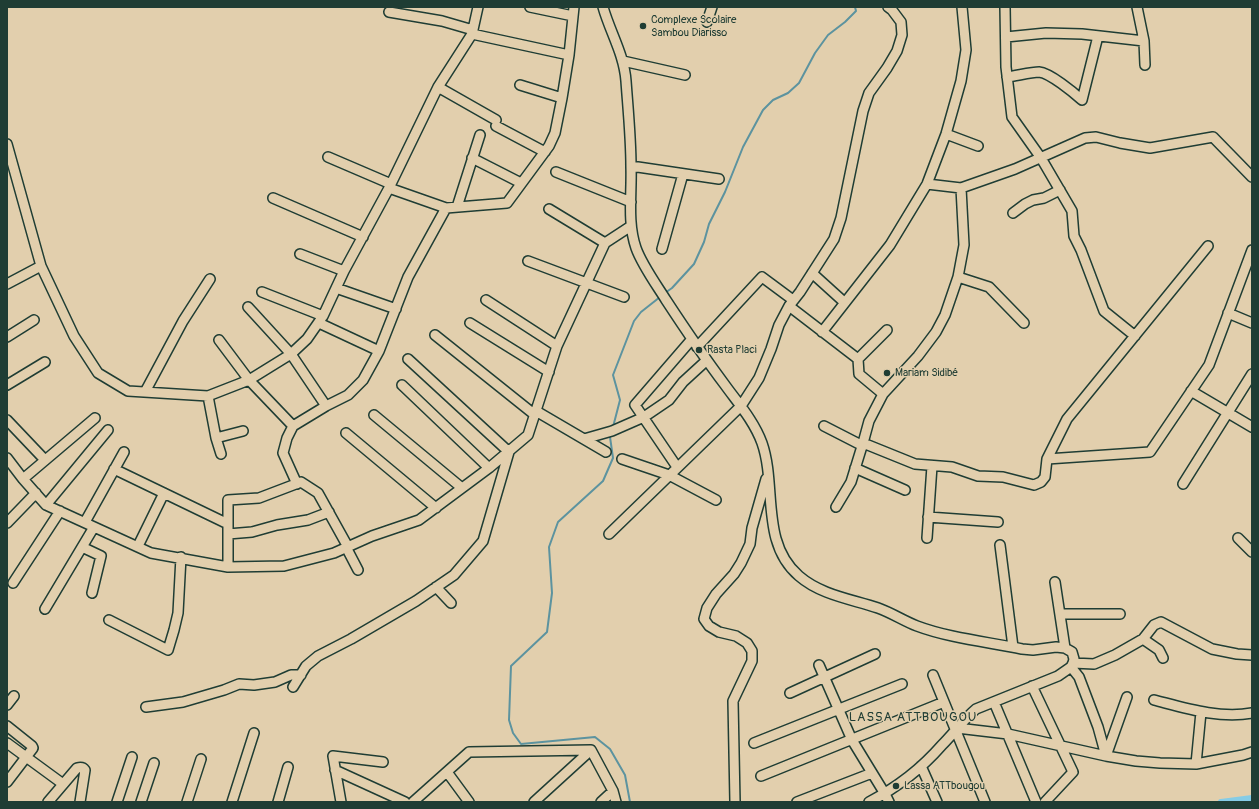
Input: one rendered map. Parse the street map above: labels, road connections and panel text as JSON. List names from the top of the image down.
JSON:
{
  "districts": ["LASSA ATTBOUGOU"],
  "places": [
    "Complexe Scolaire Sambou Diarisso",
    "Rasta Placi",
    "Mariam Sidibé",
    "Lassa ATTbougou"
  ]
}
